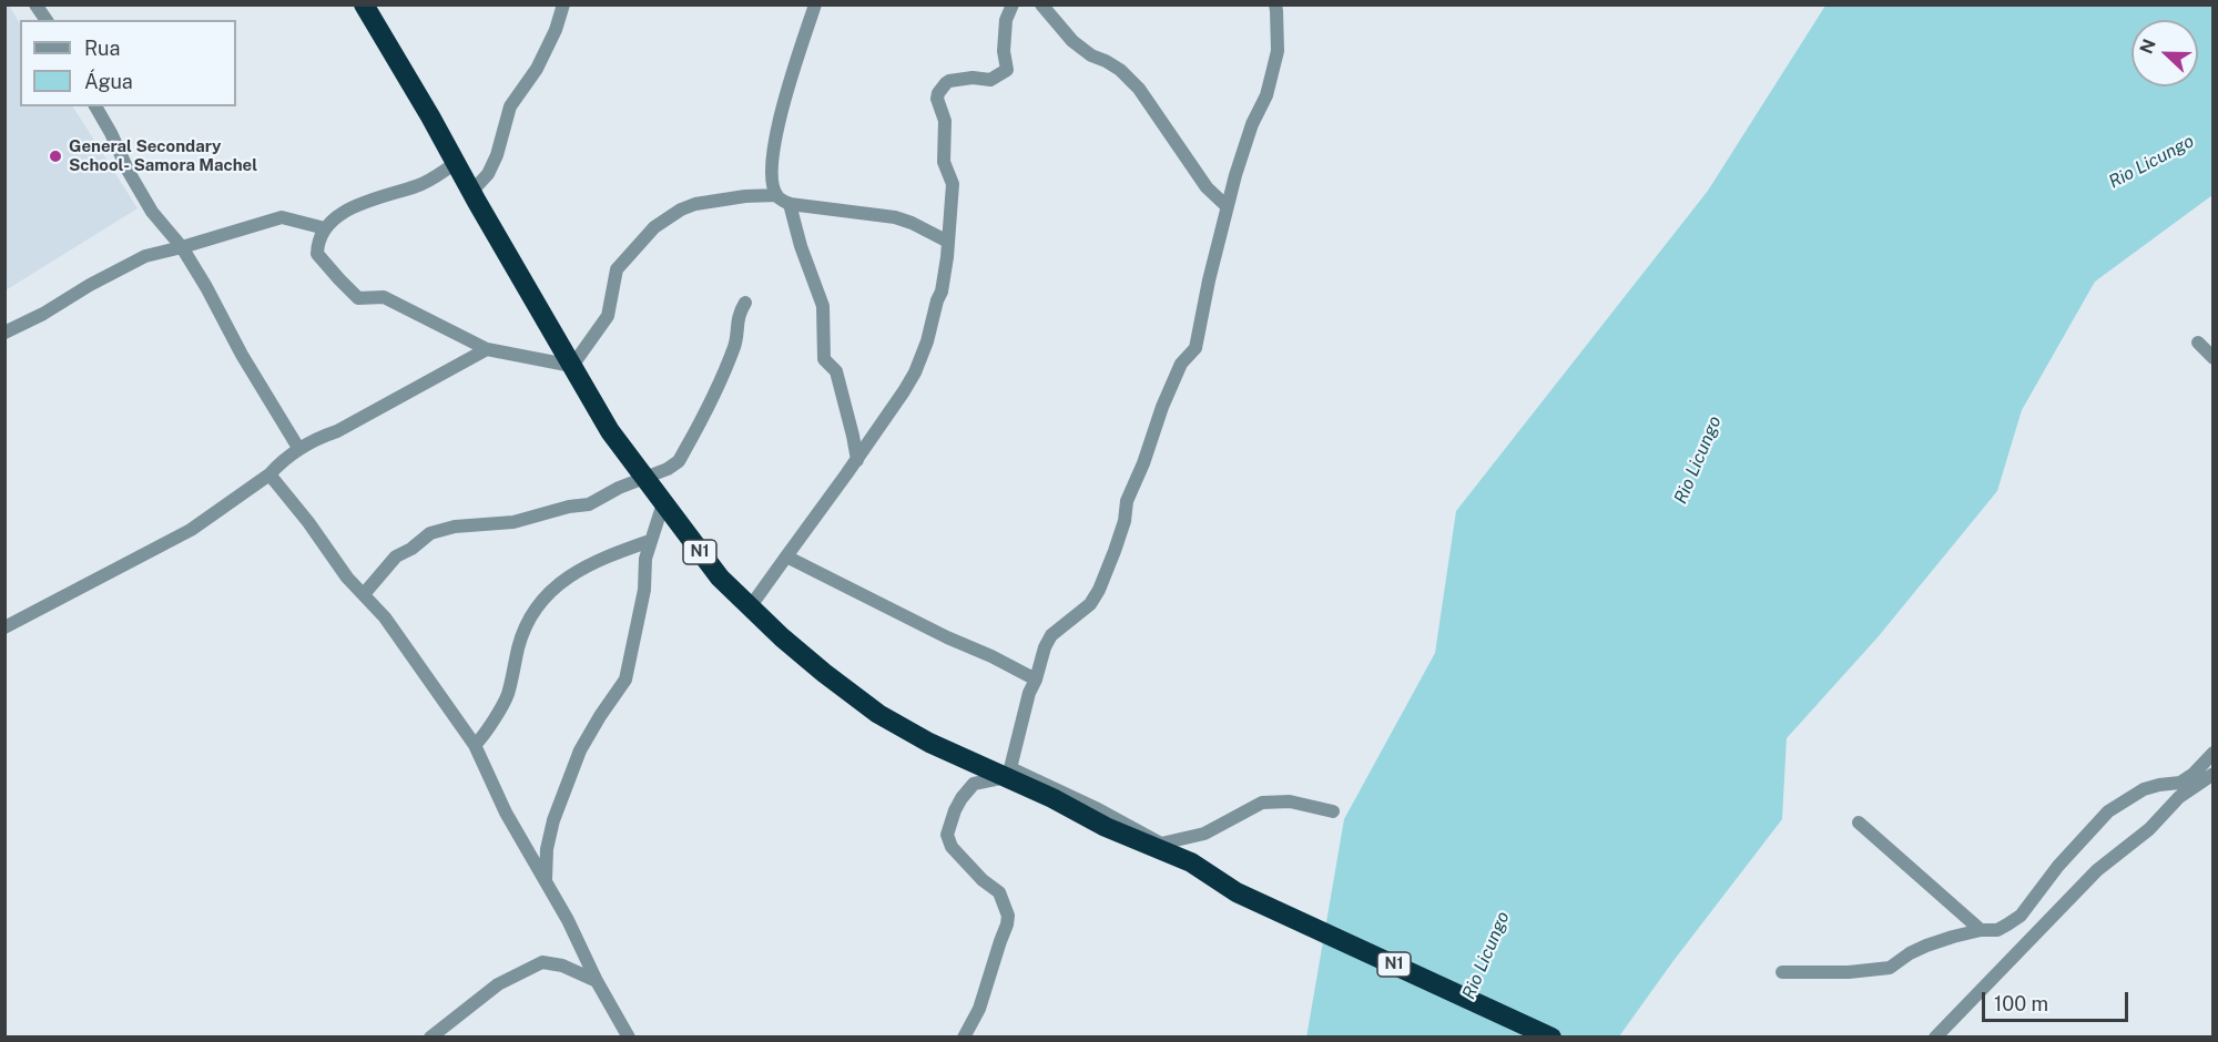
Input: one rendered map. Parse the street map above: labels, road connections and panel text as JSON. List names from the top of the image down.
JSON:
{
  "streets": {
    "highway": ["N1"]
  },
  "water": ["Rio Licungo"],
  "places": ["General Secondary School- Samora Machel"],
  "legend": ["Rua", "Água"],
  "scale_bar": "100 m",
  "north": "left"
}
